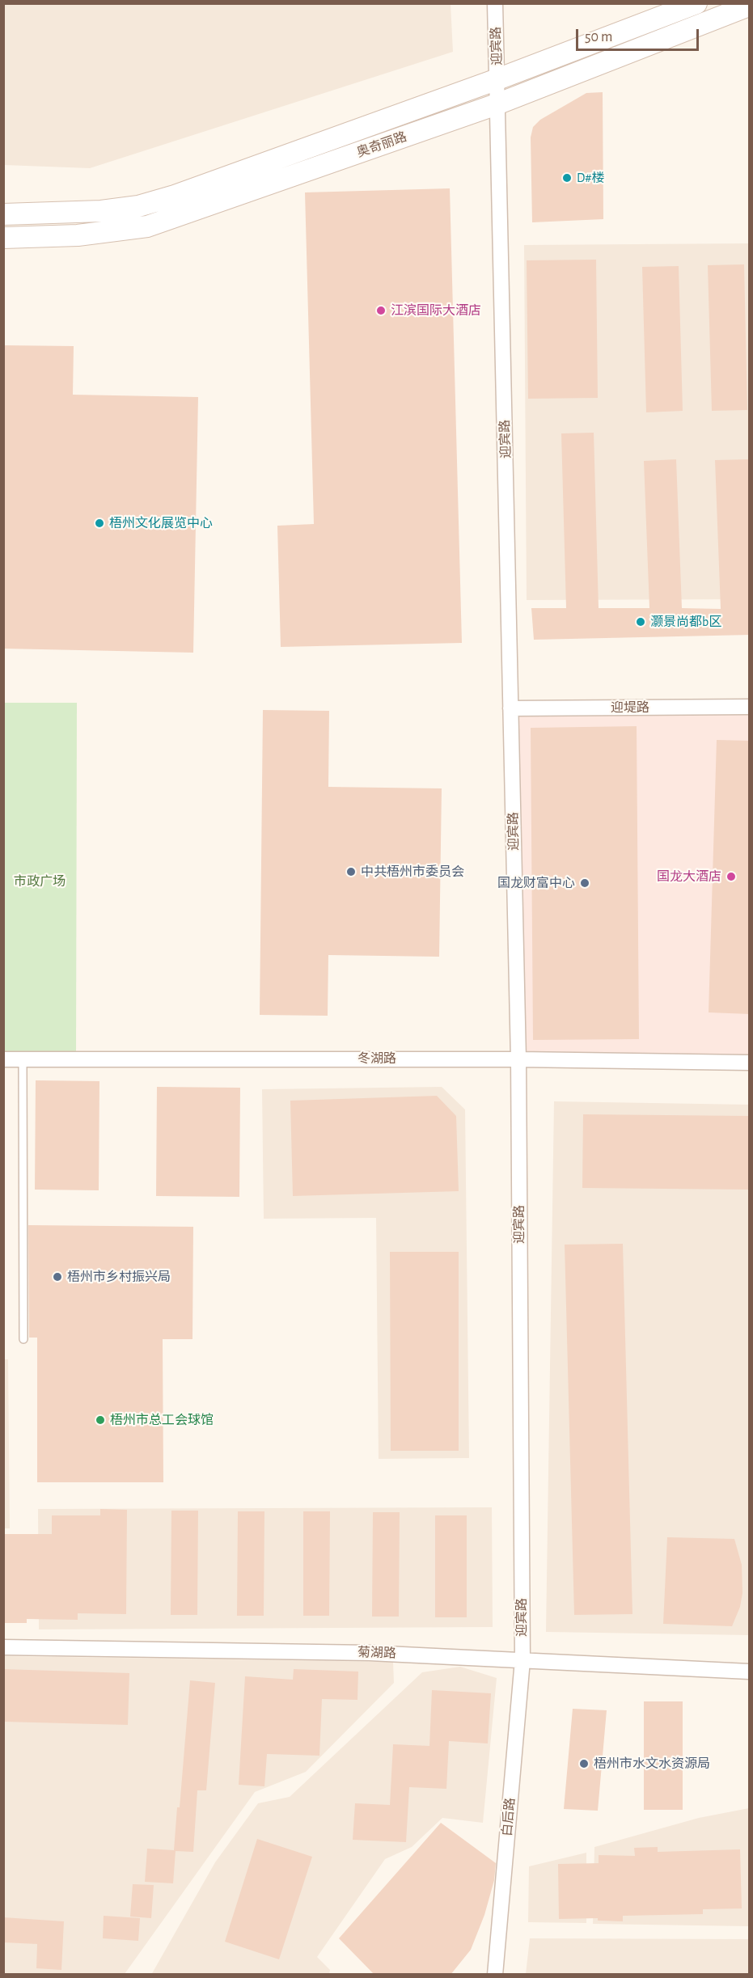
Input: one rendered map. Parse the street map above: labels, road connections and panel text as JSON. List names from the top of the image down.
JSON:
{
  "streets": {
    "main road": ["奥奇丽路"],
    "street": [
      "迎宾路",
      "迎堤路",
      "冬湖路",
      "菊湖路",
      "白后路"
    ]
  },
  "crossings": [
    ["迎宾路", "奥奇丽路"],
    ["迎宾路", "迎堤路"],
    ["迎宾路", "冬湖路"],
    ["迎宾路", "菊湖路"],
    ["迎宾路", "白后路"],
    ["菊湖路", "白后路"]
  ],
  "parks": ["市政广场"],
  "places": [
    "D#楼",
    "江滨国际大酒店",
    "梧州文化展览中心",
    "灏景尚都b区",
    "中共梧州市委员会",
    "国龙大酒店",
    "国龙财富中心",
    "梧州市乡村振兴局",
    "梧州市总工会球馆",
    "梧州市水文水资源局"
  ],
  "scale_bar": "50 m"
}
